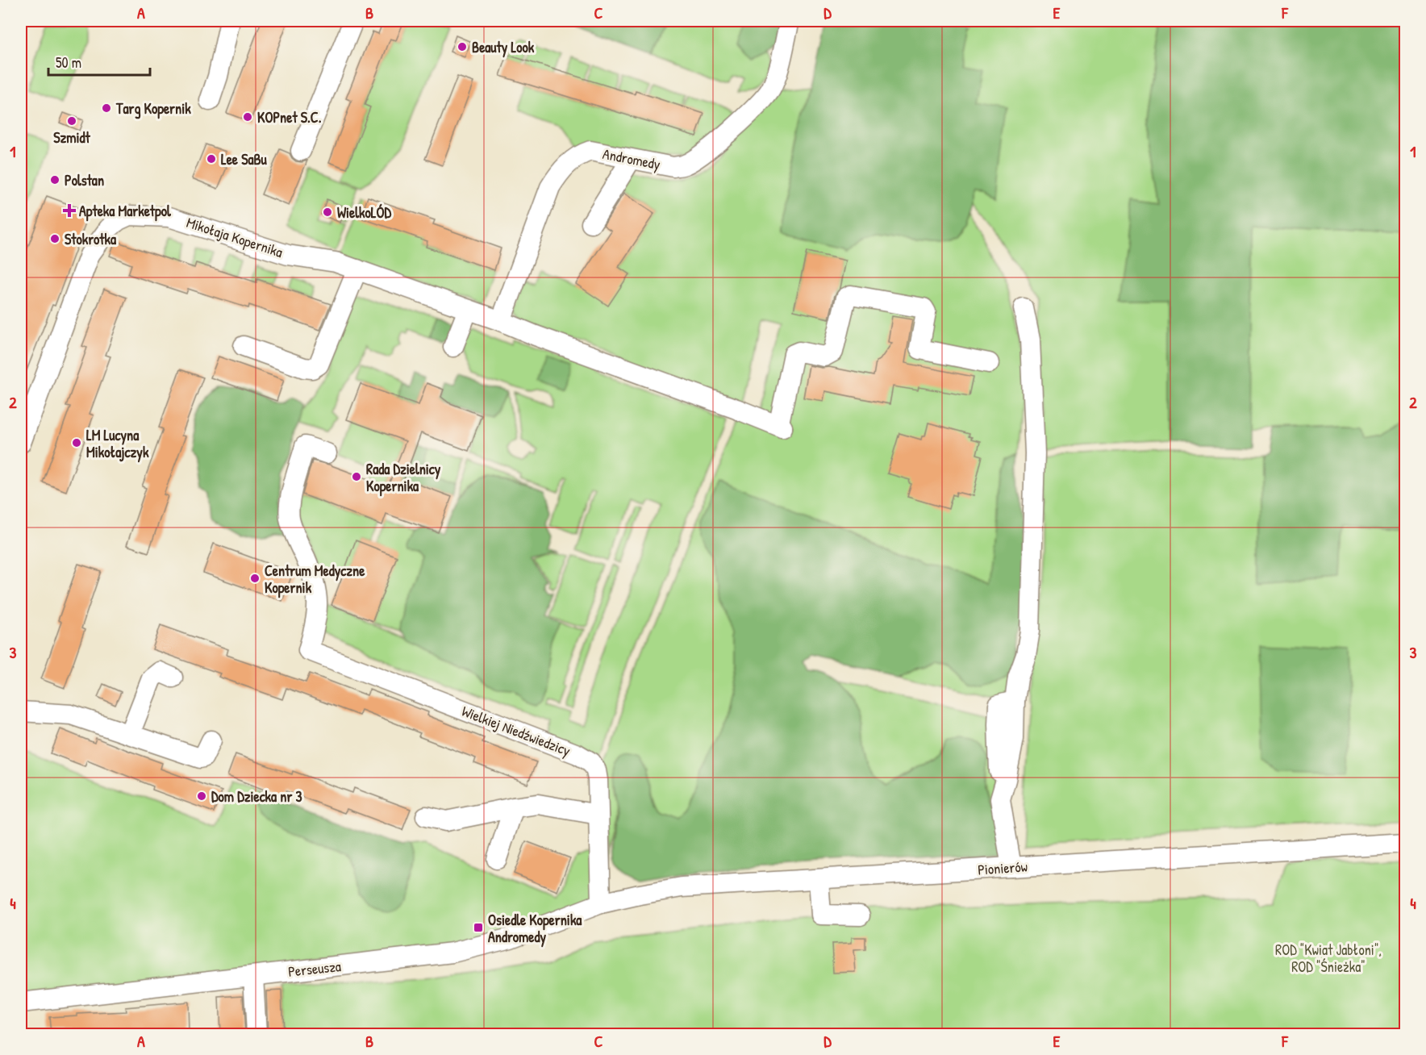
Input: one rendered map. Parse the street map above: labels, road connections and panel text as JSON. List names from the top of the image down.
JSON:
{
  "streets": {
    "street": [
      "Andromedy",
      "Mikołaja Kopernika",
      "Wielkiej Niedźwiedzicy",
      "Pionierów",
      "Perseusza"
    ]
  },
  "crossings": [
    ["Andromedy", "Mikołaja Kopernika"],
    ["Wielkiej Niedźwiedzicy", "Pionierów"],
    ["Wielkiej Niedźwiedzicy", "Perseusza"],
    ["Pionierów", "Perseusza"]
  ],
  "parks": ["ROD \"Kwiat Jabłoni\", ROD \"Śnieżka\""],
  "places": {
    "other": [
      "Beauty Look",
      "Targ Kopernik",
      "KOPnet S.C.",
      "Szmidt",
      "Lee SaBu",
      "Polstan",
      "WielkoLÓD",
      "Stokrotka",
      "LM Lucyna Mikołajczyk",
      "Rada Dzielnicy Kopernika",
      "Centrum Medyczne Kopernik",
      "Dom Dziecka nr 3"
    ],
    "health": ["Apteka Marketpol"],
    "transit": ["Osiedle Kopernika Andromedy"]
  },
  "scale_bar": "50 m",
  "grid": {
    "columns": [
      "A",
      "B",
      "C",
      "D",
      "E",
      "F"
    ],
    "rows": [
      "1",
      "2",
      "3",
      "4"
    ]
  }
}
